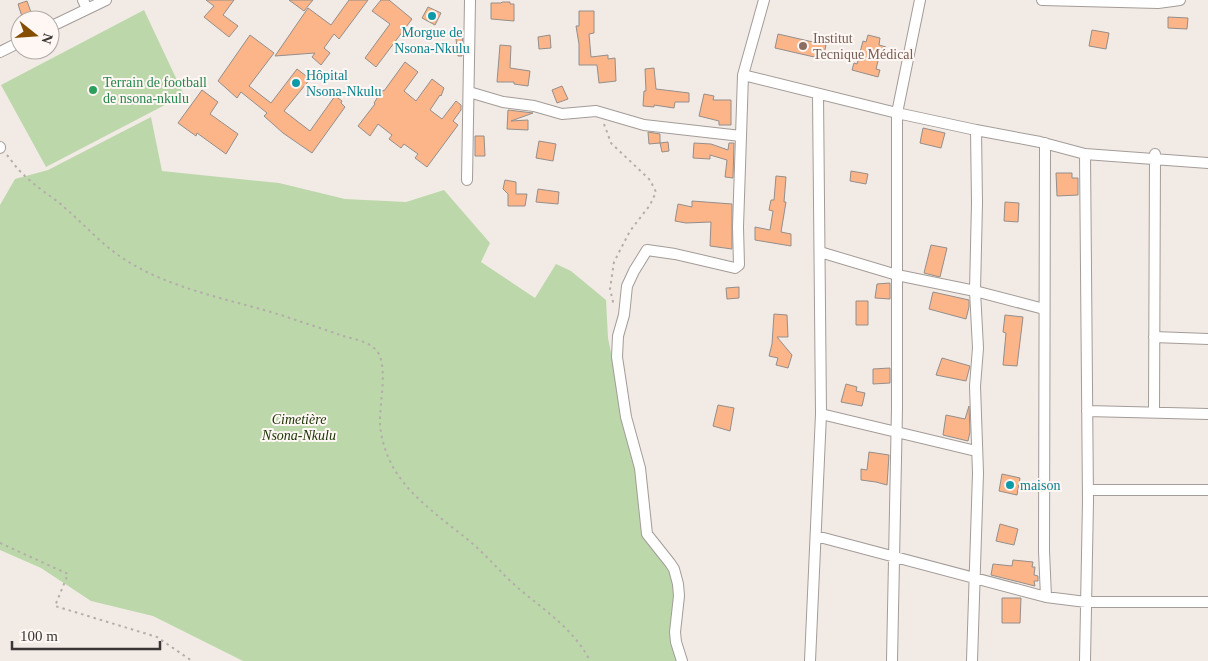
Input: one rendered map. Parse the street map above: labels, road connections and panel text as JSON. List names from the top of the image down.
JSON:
{
  "parks": ["Cimetière Nsona-Nkulu"],
  "places": [
    "Morgue de Nsona-Nkulu",
    "Institut Tecnique Médical",
    "Hôpital Nsona-Nkulu",
    "Terrain de football de nsona-nkulu",
    "maison"
  ],
  "scale_bar": "100 m",
  "north": "right"
}
